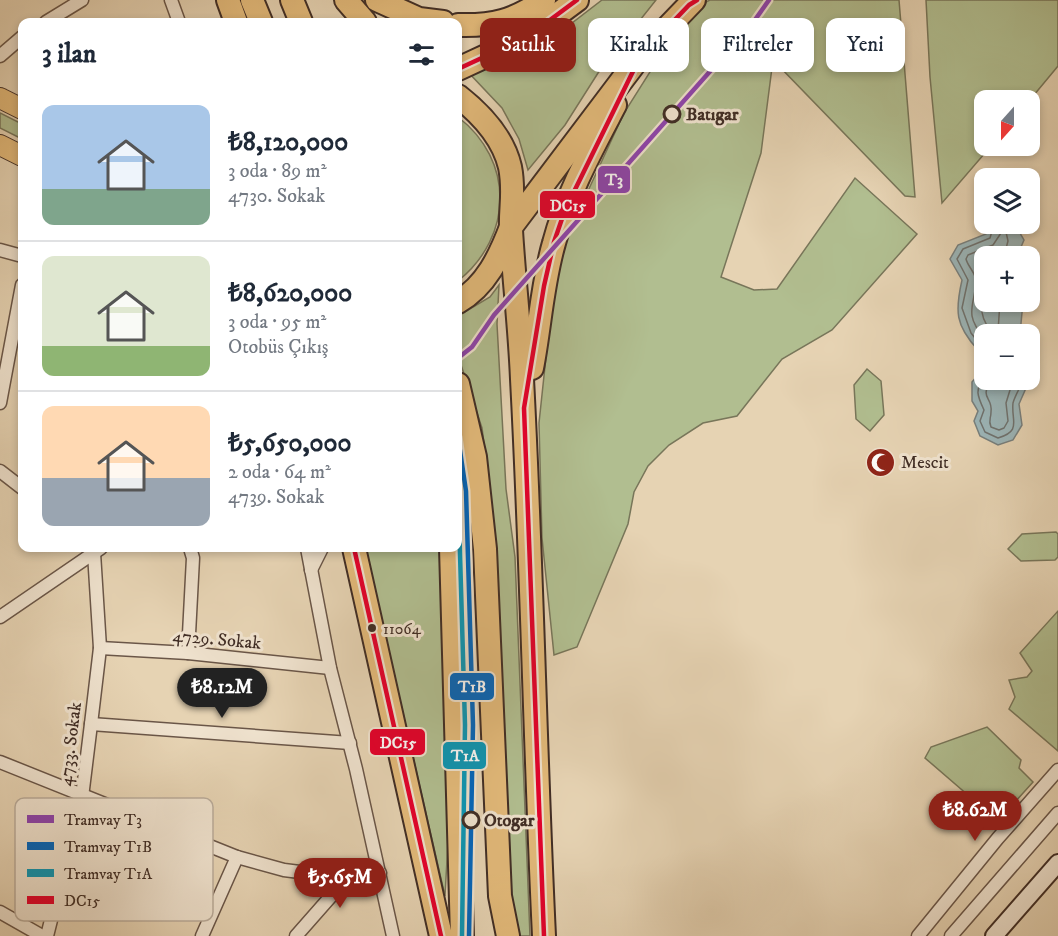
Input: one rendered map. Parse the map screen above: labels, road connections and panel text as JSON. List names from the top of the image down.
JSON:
{
  "streets": {
    "street": ["4729. Sokak", "4733. Sokak"]
  },
  "crossings": [
    ["4729. Sokak", "4733. Sokak"]
  ],
  "places": {
    "other": ["Batıgar", "11064", "Otogar"],
    "mosque": ["Mescit"]
  },
  "lines": [
    "tram line T3",
    "transit line DC15",
    "tram line T1B",
    "tram line T1A"
  ],
  "legend": [
    "Tramvay T3",
    "Tramvay T1B",
    "Tramvay T1A",
    "DC15"
  ],
  "north": "bottom",
  "page": {
    "chip": [
      "Satılık",
      "Kiralık",
      "Filtreler",
      "Yeni"
    ],
    "heading": "3 ilan",
    "map_buttons": ["+", "−"],
    "list": [
      {
        "name": "₺8,120,000",
        "note": "3 oda · 89 m² · 4730. Sokak"
      },
      {
        "name": "₺8,620,000",
        "note": "3 oda · 95 m² · Otobüs Çıkış"
      },
      {
        "name": "₺5,650,000",
        "note": "2 oda · 64 m² · 4739. Sokak"
      }
    ],
    "price": ["₺8.12M", "₺8.62M", "₺5.65M"]
  }
}
